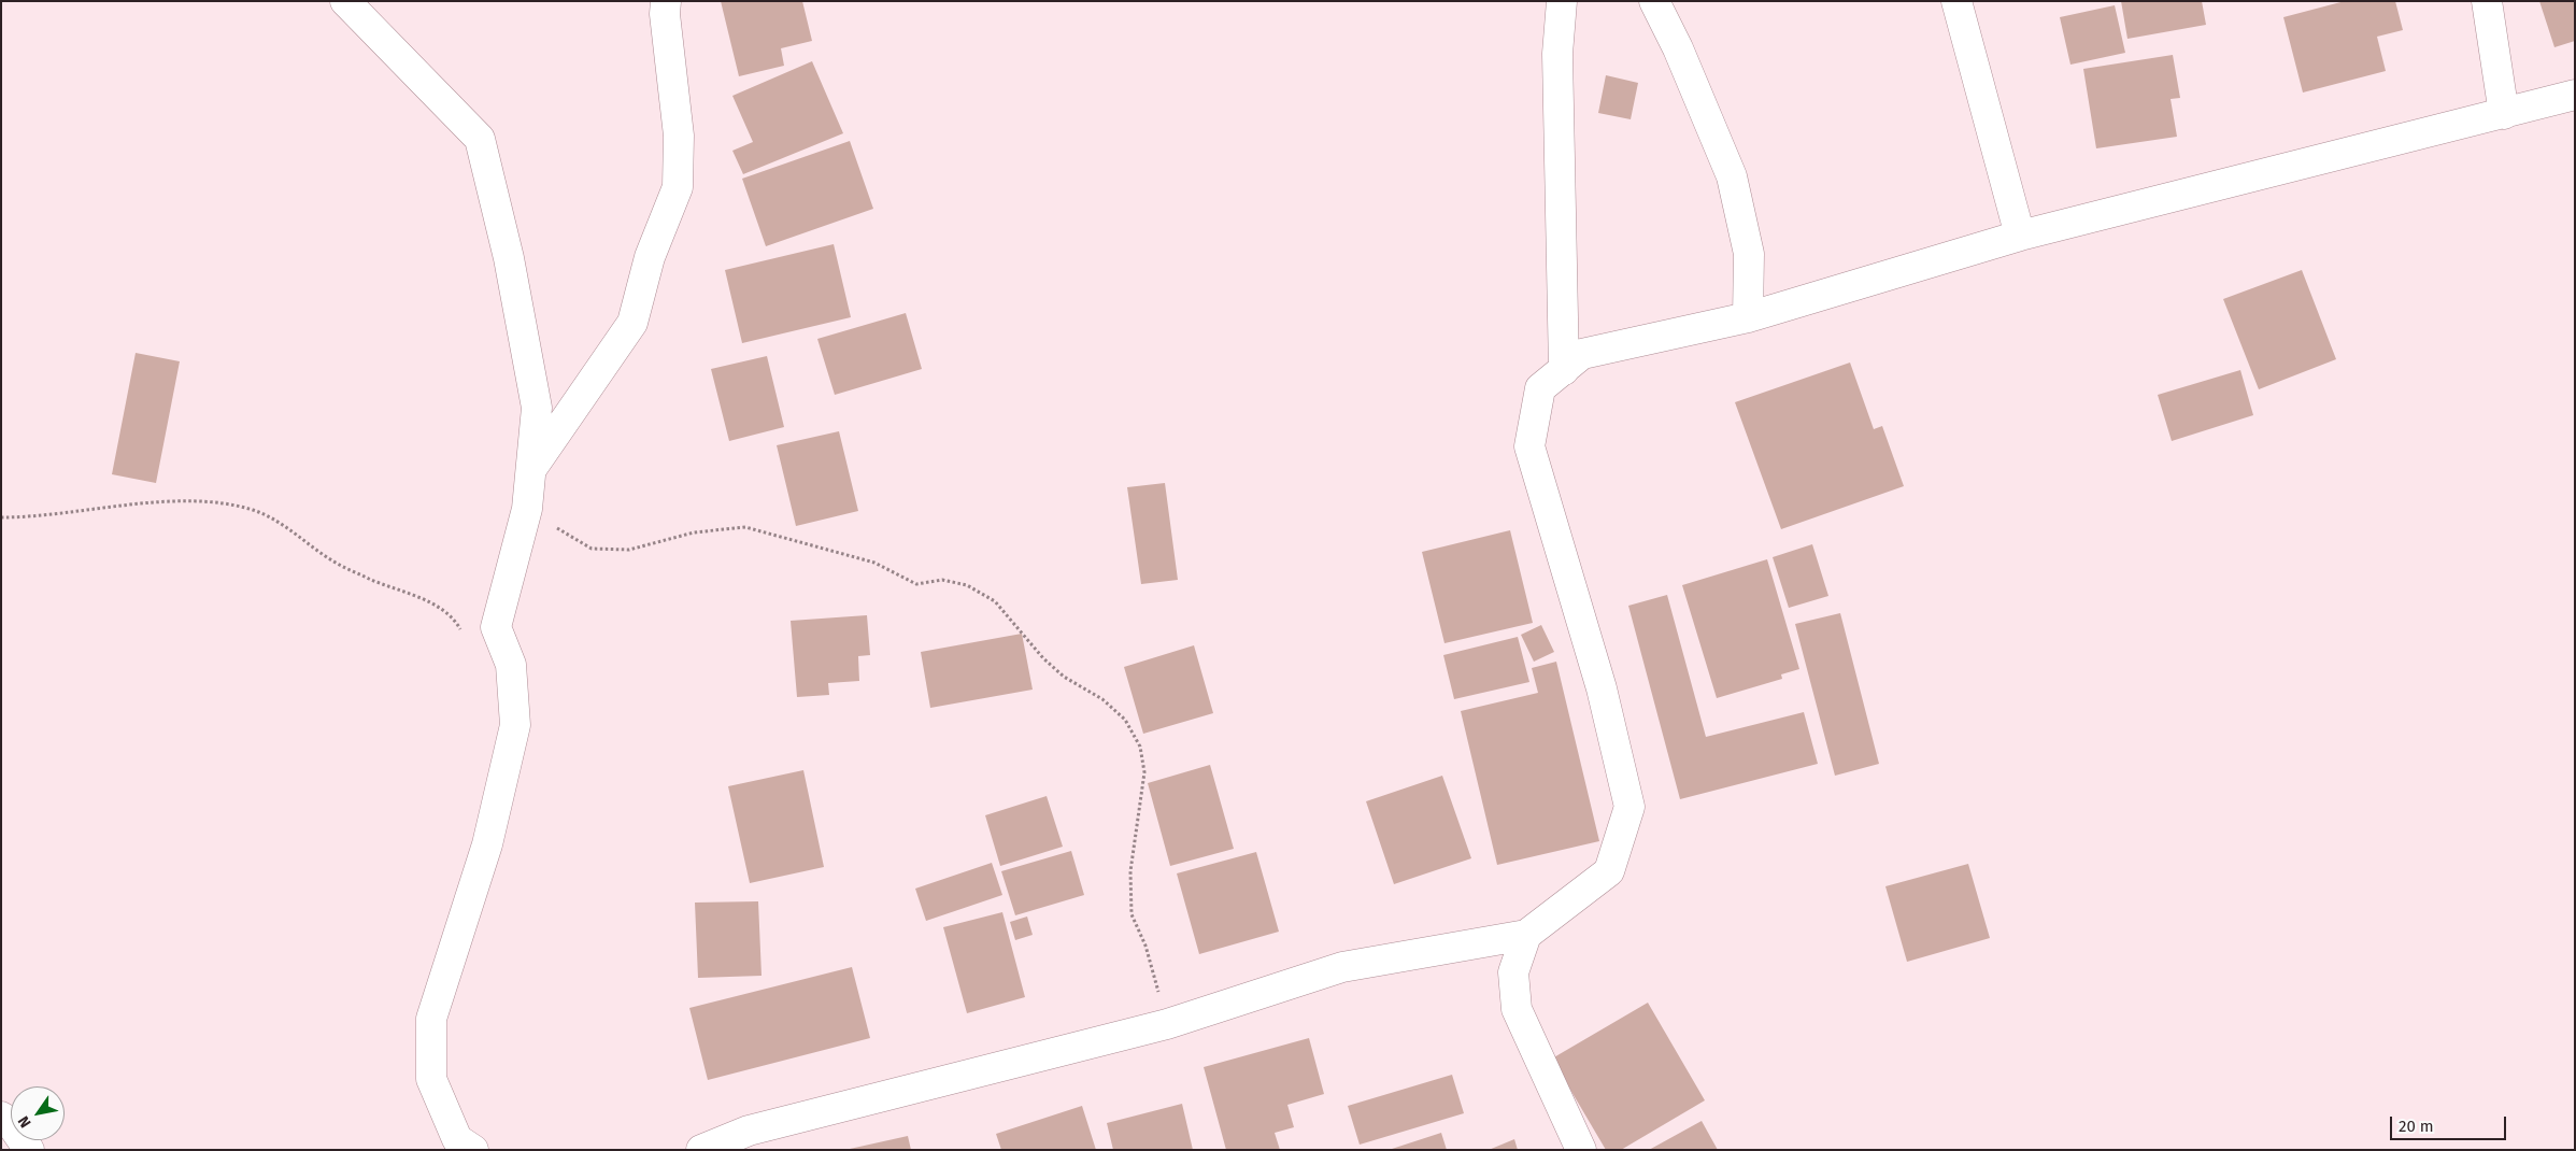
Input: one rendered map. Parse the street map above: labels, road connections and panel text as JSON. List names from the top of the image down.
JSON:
{
  "scale_bar": "20 m",
  "north": "bottom left"
}
